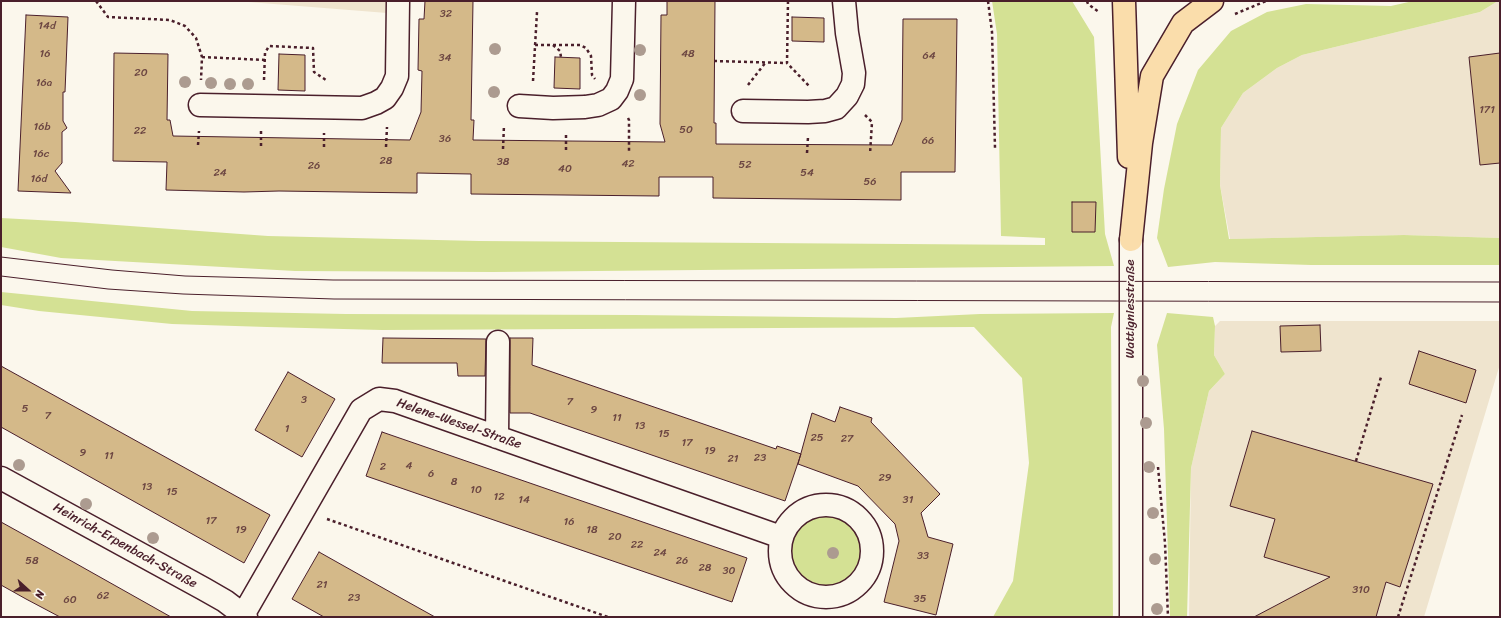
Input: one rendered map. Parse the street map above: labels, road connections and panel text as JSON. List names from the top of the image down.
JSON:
{
  "streets": {
    "main road": ["Wattigniesstraße"],
    "street": ["Helene-Wessel-Straße", "Heinrich-Erpenbach-Straße"]
  },
  "crossings": [
    ["Helene-Wessel-Straße", "Heinrich-Erpenbach-Straße"]
  ],
  "house_numbers": [
    "32",
    "14d",
    "16",
    "48",
    "64",
    "34",
    "20",
    "16a",
    "171",
    "16b",
    "50",
    "22",
    "36",
    "66",
    "16c",
    "28",
    "38",
    "42",
    "52",
    "26",
    "40",
    "24",
    "54",
    "16d",
    "56",
    "3",
    "7",
    "5",
    "9",
    "7",
    "11",
    "13",
    "1",
    "15",
    "25",
    "27",
    "17",
    "19",
    "9",
    "11",
    "23",
    "21",
    "4",
    "2",
    "6",
    "29",
    "8",
    "13",
    "10",
    "15",
    "12",
    "14",
    "31",
    "17",
    "16",
    "19",
    "18",
    "20",
    "22",
    "24",
    "33",
    "58",
    "26",
    "28",
    "30",
    "21",
    "310",
    "62",
    "23",
    "35",
    "60"
  ],
  "north": "right"
}
